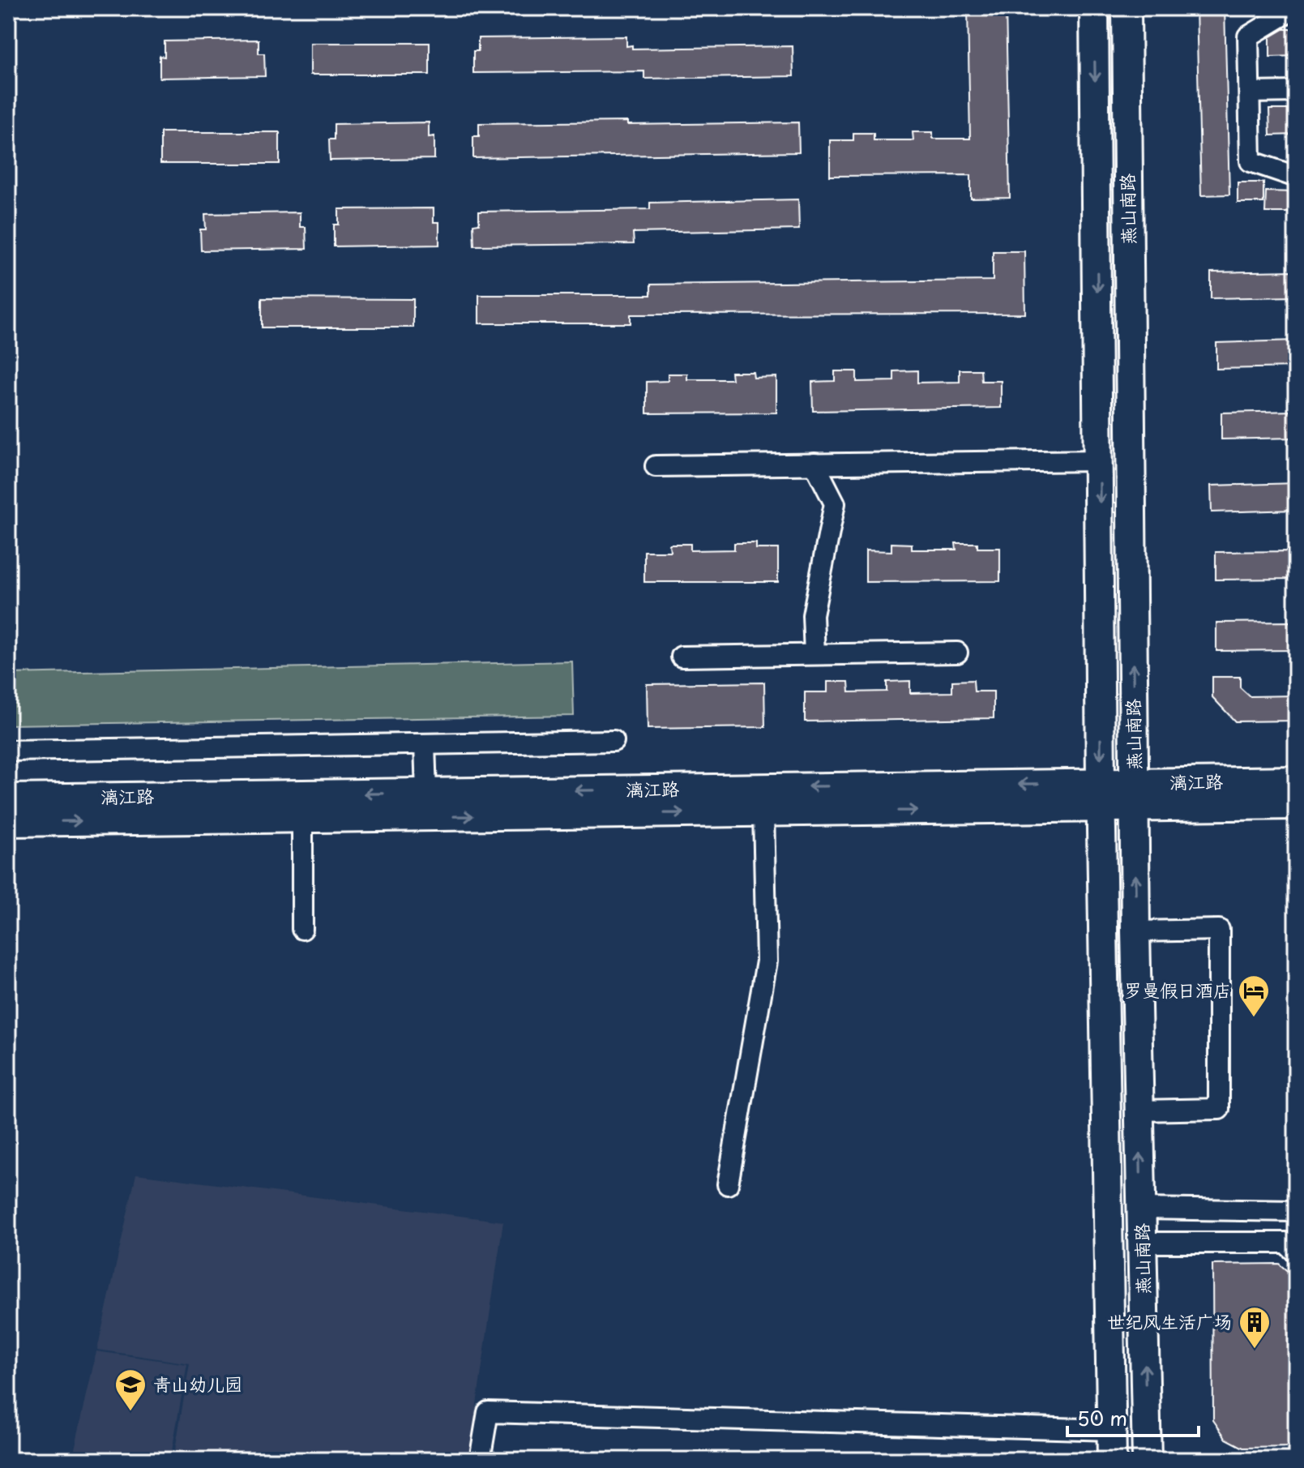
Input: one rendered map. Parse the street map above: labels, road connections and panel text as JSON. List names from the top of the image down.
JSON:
{
  "streets": {
    "main road": ["燕山南路", "漓江路"]
  },
  "crossings": [
    ["燕山南路", "漓江路"]
  ],
  "places": {
    "hotel": ["罗曼假日酒店"],
    "building": ["世纪风生活广场"],
    "school or university": ["青山幼儿园"]
  },
  "scale_bar": "50 m"
}
